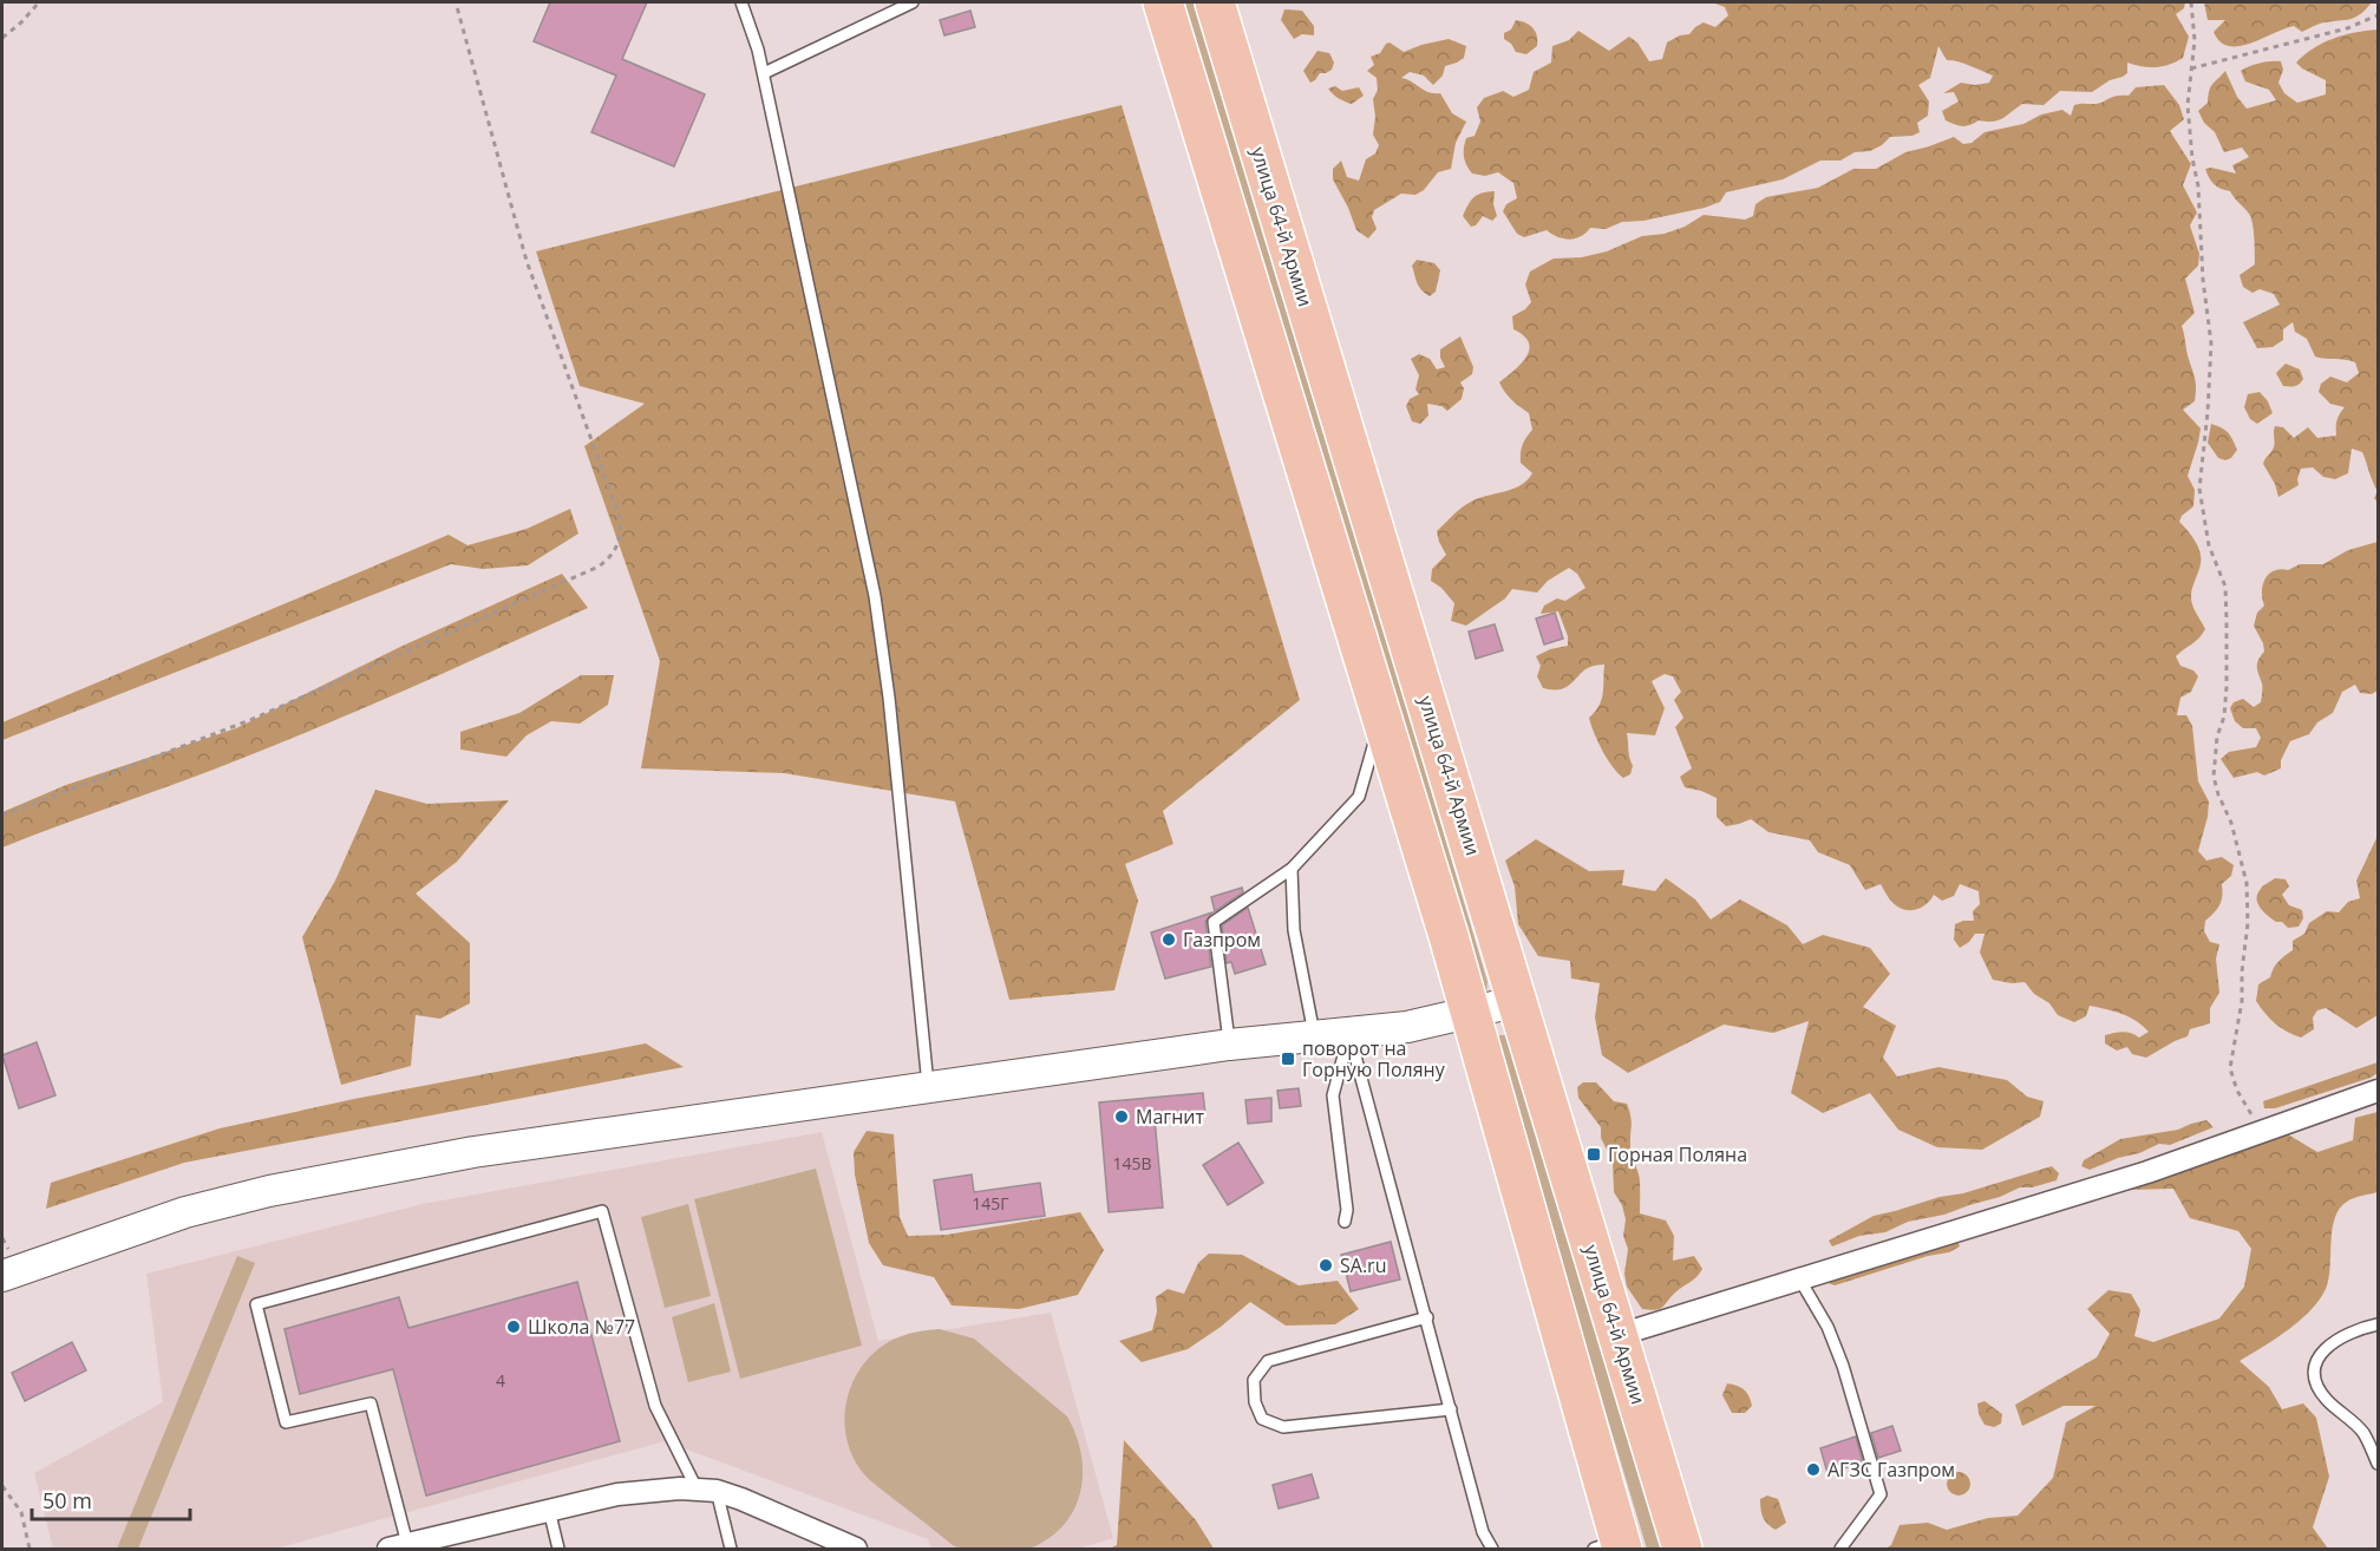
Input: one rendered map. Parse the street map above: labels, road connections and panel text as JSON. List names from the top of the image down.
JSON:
{
  "streets": {
    "highway": ["улица 64-й Армии"]
  },
  "places": {
    "other": [
      "Газпром",
      "Магнит",
      "SA.ru",
      "Школа №77",
      "АГЗС Газпром"
    ],
    "transit": ["поворот на Горную Поляну", "Горная Поляна"]
  },
  "house_numbers": ["145В", "145Г", "4"],
  "scale_bar": "50 m"
}
